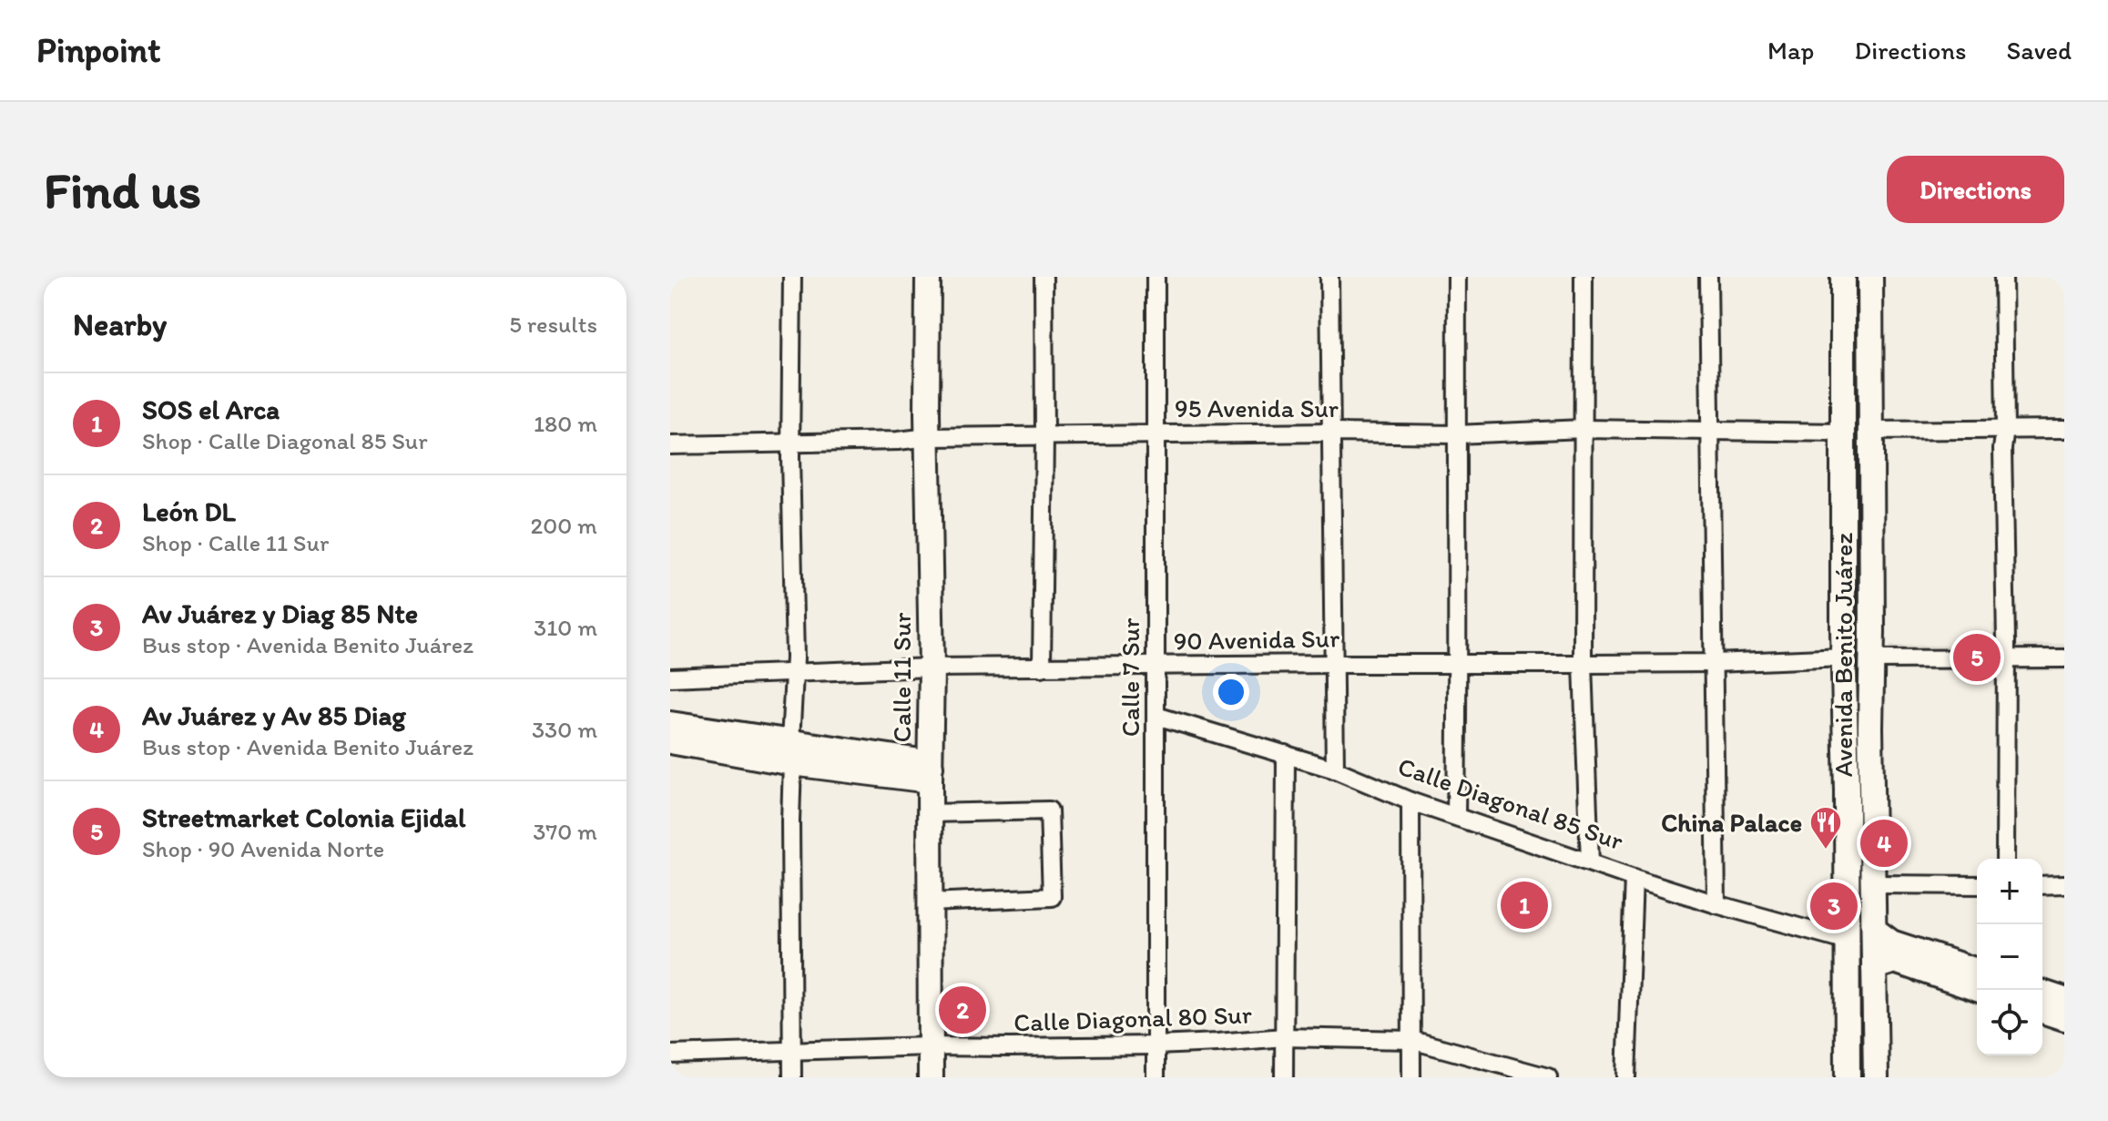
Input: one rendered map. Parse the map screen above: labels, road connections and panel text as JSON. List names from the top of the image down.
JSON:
{
  "streets": {
    "main road": ["Avenida Benito Juárez", "Calle 11 Sur"],
    "street": [
      "95 Avenida Sur",
      "90 Avenida Sur",
      "Calle 7 Sur",
      "Calle Diagonal 85 Sur",
      "Calle Diagonal 80 Sur"
    ]
  },
  "crossings": [
    ["95 Avenida Sur", "Avenida Benito Juárez"],
    ["95 Avenida Sur", "Calle 11 Sur"],
    ["95 Avenida Sur", "Calle 7 Sur"],
    ["90 Avenida Sur", "Avenida Benito Juárez"],
    ["90 Avenida Sur", "Calle 11 Sur"],
    ["90 Avenida Sur", "Calle 7 Sur"],
    ["Avenida Benito Juárez", "Calle Diagonal 85 Sur"],
    ["Calle 11 Sur", "Calle Diagonal 80 Sur"],
    ["Calle 7 Sur", "Calle Diagonal 85 Sur"],
    ["Calle 7 Sur", "Calle Diagonal 80 Sur"]
  ],
  "places": {
    "restaurant": ["China Palace"]
  },
  "page": {
    "header": "Pinpoint",
    "nav": ["Map", "Directions", "Saved"],
    "buttons": "Directions",
    "title": "Find us",
    "heading": ["Nearby", "5 results"],
    "list": [
      {
        "mark": "1",
        "name": "SOS el Arca",
        "note": "Shop · Calle Diagonal 85 Sur",
        "value": "180 m"
      },
      {
        "mark": "2",
        "name": "León DL",
        "note": "Shop · Calle 11 Sur",
        "value": "200 m"
      },
      {
        "mark": "3",
        "name": "Av Juárez y Diag 85 Nte",
        "note": "Bus stop · Avenida Benito Juárez",
        "value": "310 m"
      },
      {
        "mark": "4",
        "name": "Av Juárez y Av 85 Diag",
        "note": "Bus stop · Avenida Benito Juárez",
        "value": "330 m"
      },
      {
        "mark": "5",
        "name": "Streetmarket Colonia Ejidal",
        "note": "Shop · 90 Avenida Norte",
        "value": "370 m"
      }
    ],
    "pins": [
      "5",
      "4",
      "1",
      "3",
      "2"
    ],
    "map_buttons": ["+", "−"]
  }
}
